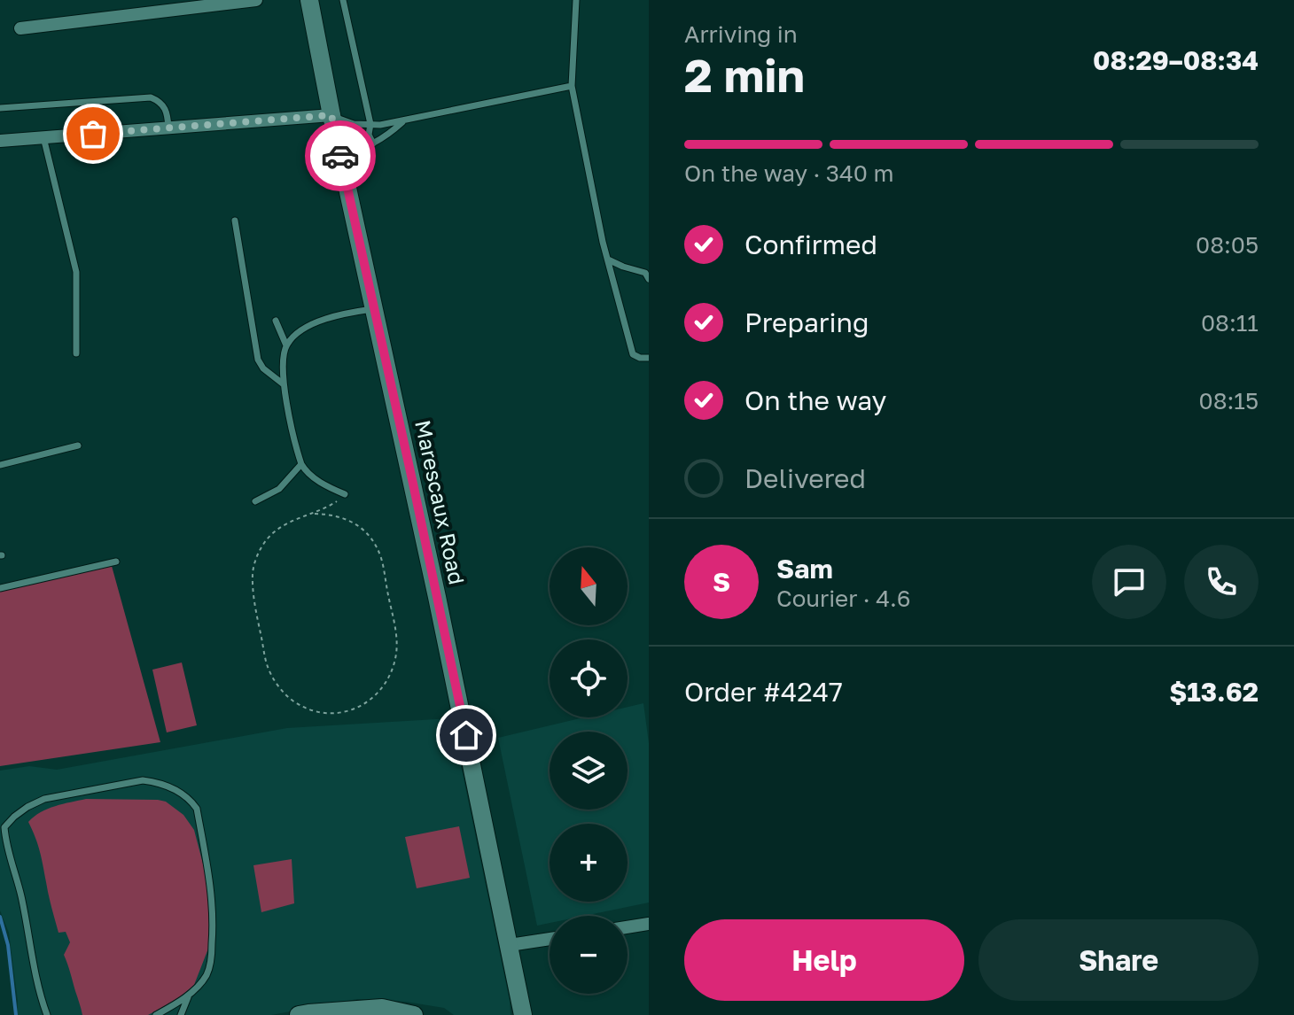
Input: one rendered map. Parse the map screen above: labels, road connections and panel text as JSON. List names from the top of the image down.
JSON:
{
  "streets": {
    "main road": ["Marescaux Road"]
  },
  "north": "top",
  "page": {
    "heading": ["2 min", "Arriving in", "08:29–08:34"],
    "panel": [
      "Sam",
      "Courier · 4.6",
      "Order #4247",
      "$13.62"
    ],
    "bar": "On the way · 340 m",
    "list": [
      ["Confirmed", "08:05"],
      ["Preparing", "08:11"],
      ["On the way", "08:15"],
      "Delivered"
    ],
    "round": "S",
    "map_buttons": ["+", "−"],
    "buttons": ["Help", "Share"]
  }
}
